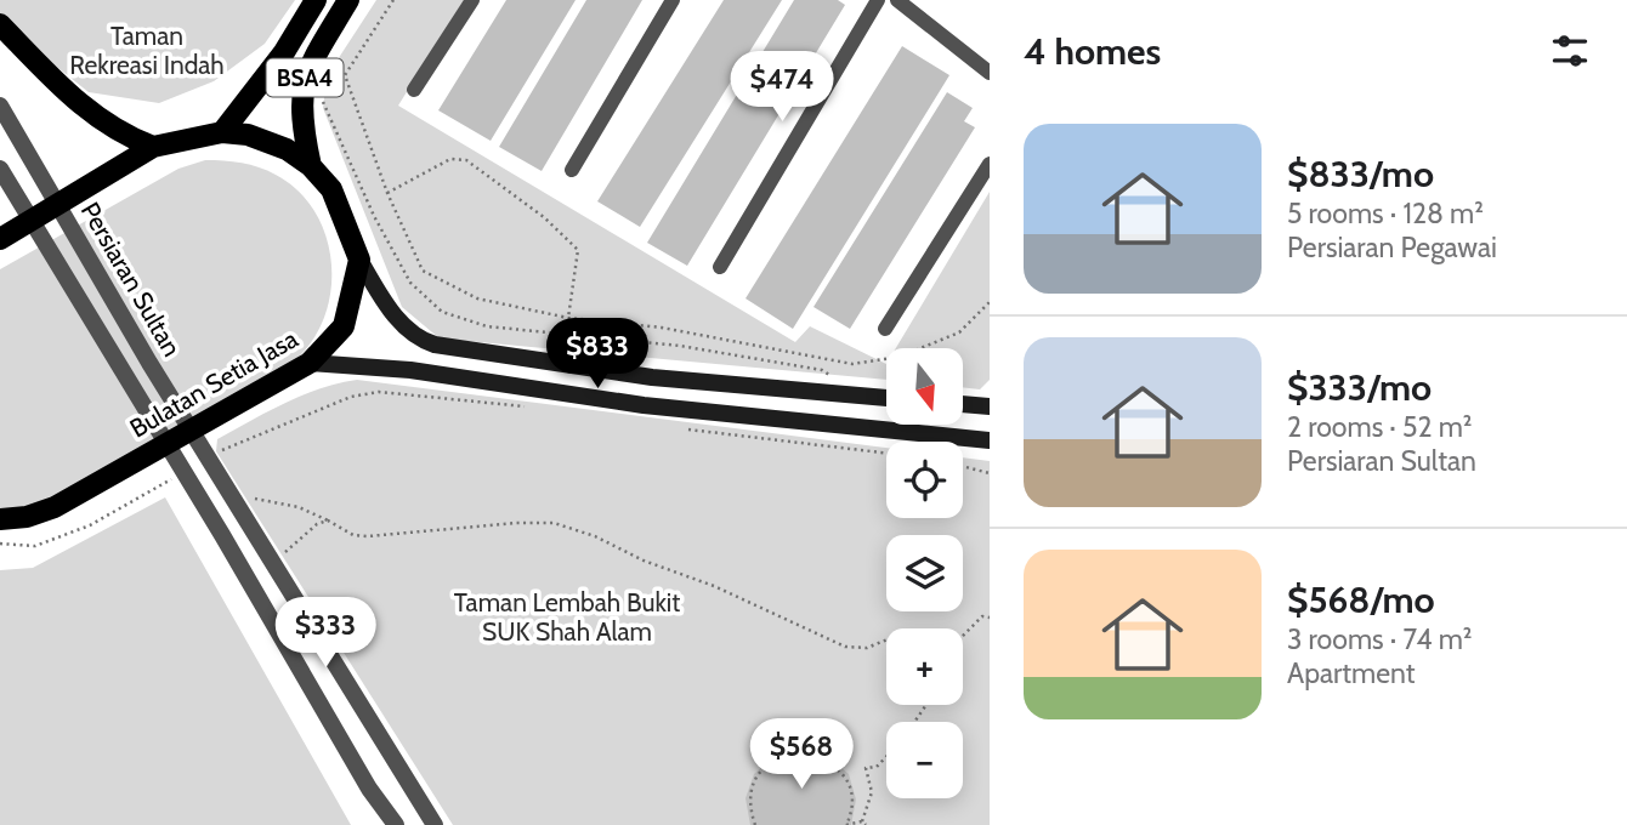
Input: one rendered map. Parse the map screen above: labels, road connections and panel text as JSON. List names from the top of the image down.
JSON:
{
  "streets": {
    "main road": ["BSA4", "Bulatan Setia Jasa"],
    "street": ["Persiaran Sultan"]
  },
  "parks": ["Taman Rekreasi Indah", "Taman Lembah Bukit SUK Shah Alam"],
  "north": "bottom",
  "page": {
    "heading": "4 homes",
    "price": [
      "$474",
      "$833",
      "$333",
      "$568"
    ],
    "list": [
      {
        "name": "$833/mo",
        "note": "5 rooms · 128 m² · Persiaran Pegawai"
      },
      {
        "name": "$333/mo",
        "note": "2 rooms · 52 m² · Persiaran Sultan"
      },
      {
        "name": "$568/mo",
        "note": "3 rooms · 74 m² · Apartment"
      }
    ],
    "map_buttons": ["+", "−"]
  }
}
